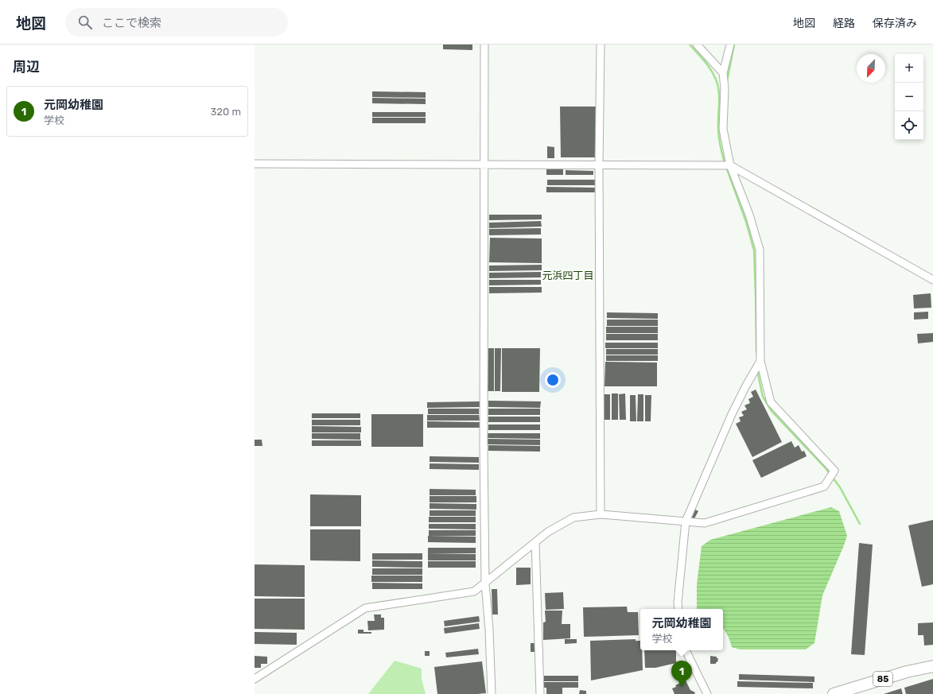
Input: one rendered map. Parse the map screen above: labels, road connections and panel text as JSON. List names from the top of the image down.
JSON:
{
  "streets": {
    "main road": ["85"]
  },
  "districts": ["元浜四丁目"],
  "north": "bottom left",
  "page": {
    "header": "地図",
    "search": "ここで検索",
    "nav": ["地図", "経路", "保存済み"],
    "heading": "周辺",
    "map_buttons": ["+", "−"],
    "list": [
      {
        "mark": "1",
        "name": "元岡幼稚園",
        "note": "学校",
        "value": "320 m"
      }
    ],
    "popup": ["元岡幼稚園", "学校"],
    "pins": "1"
  }
}
